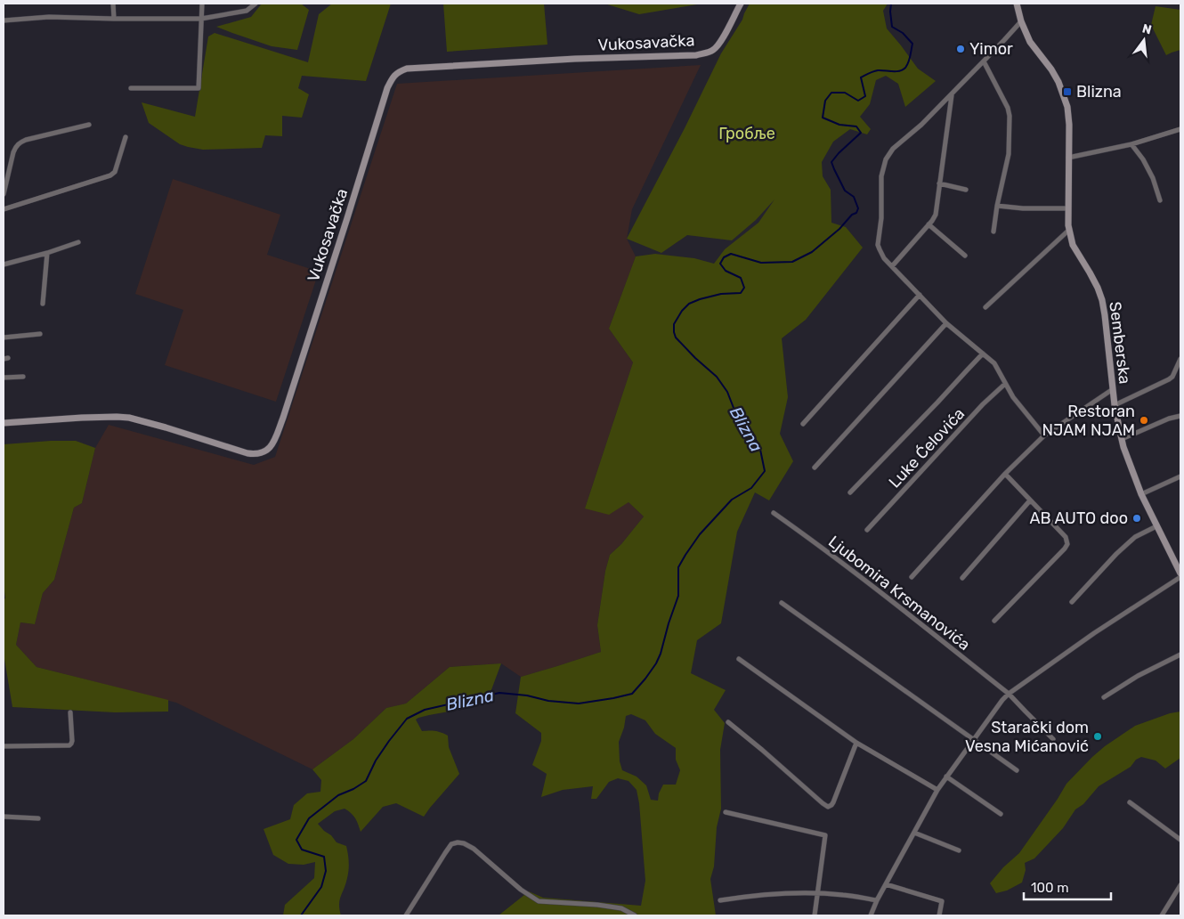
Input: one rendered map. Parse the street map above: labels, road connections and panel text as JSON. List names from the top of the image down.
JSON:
{
  "streets": {
    "street": [
      "Vukosavačka",
      "Semberska",
      "Luke Ćelovića",
      "Ljubomira Krsmanovića"
    ]
  },
  "water": ["Blizna"],
  "parks": ["Гробље"],
  "places": {
    "other": [
      "Yimor",
      "Restoran NJAM NJAM",
      "AB AUTO doo",
      "Starački dom Vesna Mićanović"
    ],
    "transit": ["Blizna"]
  },
  "scale_bar": "100 m",
  "north": "top"
}
